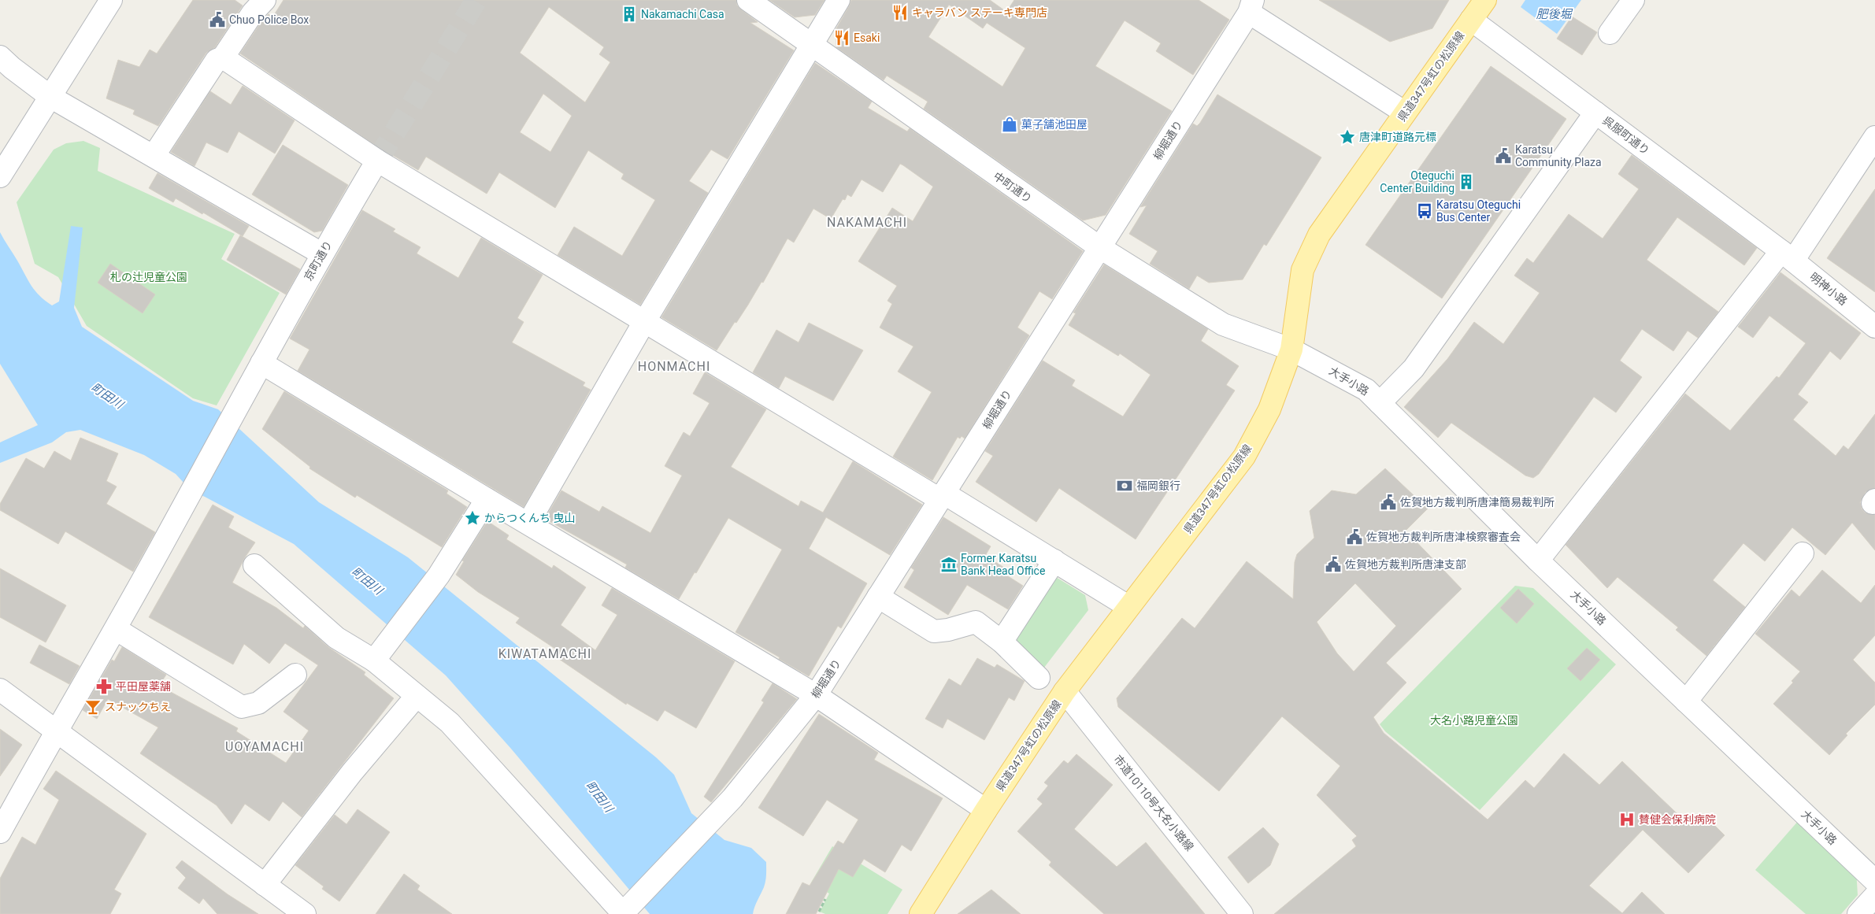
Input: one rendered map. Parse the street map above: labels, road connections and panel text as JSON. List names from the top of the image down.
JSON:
{
  "streets": {
    "main road": ["県道347号虹の松原線"],
    "street": [
      "呉服町通り",
      "柳堀通り",
      "中町通り",
      "京町通り",
      "明神小路",
      "大手小路",
      "市道10110号大名小路線"
    ]
  },
  "crossings": [
    ["県道347号虹の松原線", "呉服町通り"],
    ["県道347号虹の松原線", "中町通り"],
    ["県道347号虹の松原線", "大手小路"],
    ["県道347号虹の松原線", "市道10110号大名小路線"],
    ["呉服町通り", "明神小路"],
    ["柳堀通り", "中町通り"],
    ["中町通り", "大手小路"]
  ],
  "districts": [
    "NAKAMACHI",
    "HONMACHI",
    "KIWATAMACHI",
    "UOYAMACHI"
  ],
  "water": ["肥後堀", "町田川"],
  "parks": ["札の辻児童公園", "大名小路児童公園"],
  "places": {
    "restaurant": ["キャラバン ステーキ専門店", "Esaki"],
    "building": ["Nakamachi Casa", "Oteguchi Center Building"],
    "public building": [
      "Chuo Police Box",
      "Karatsu Community Plaza",
      "佐賀地方裁判所唐津簡易裁判所",
      "佐賀地方裁判所唐津検察審査会",
      "佐賀地方裁判所唐津支部"
    ],
    "shop": ["菓子舗池田屋"],
    "place": ["唐津町道路元標", "からつくんち 曳山"],
    "bus stop": ["Karatsu Oteguchi Bus Center"],
    "bank": ["福岡銀行"],
    "museum": ["Former Karatsu Bank Head Office"],
    "pharmacy": ["平田屋薬舗"],
    "bar": ["スナックちえ"],
    "hospital": ["賛健会保利病院"]
  }
}
